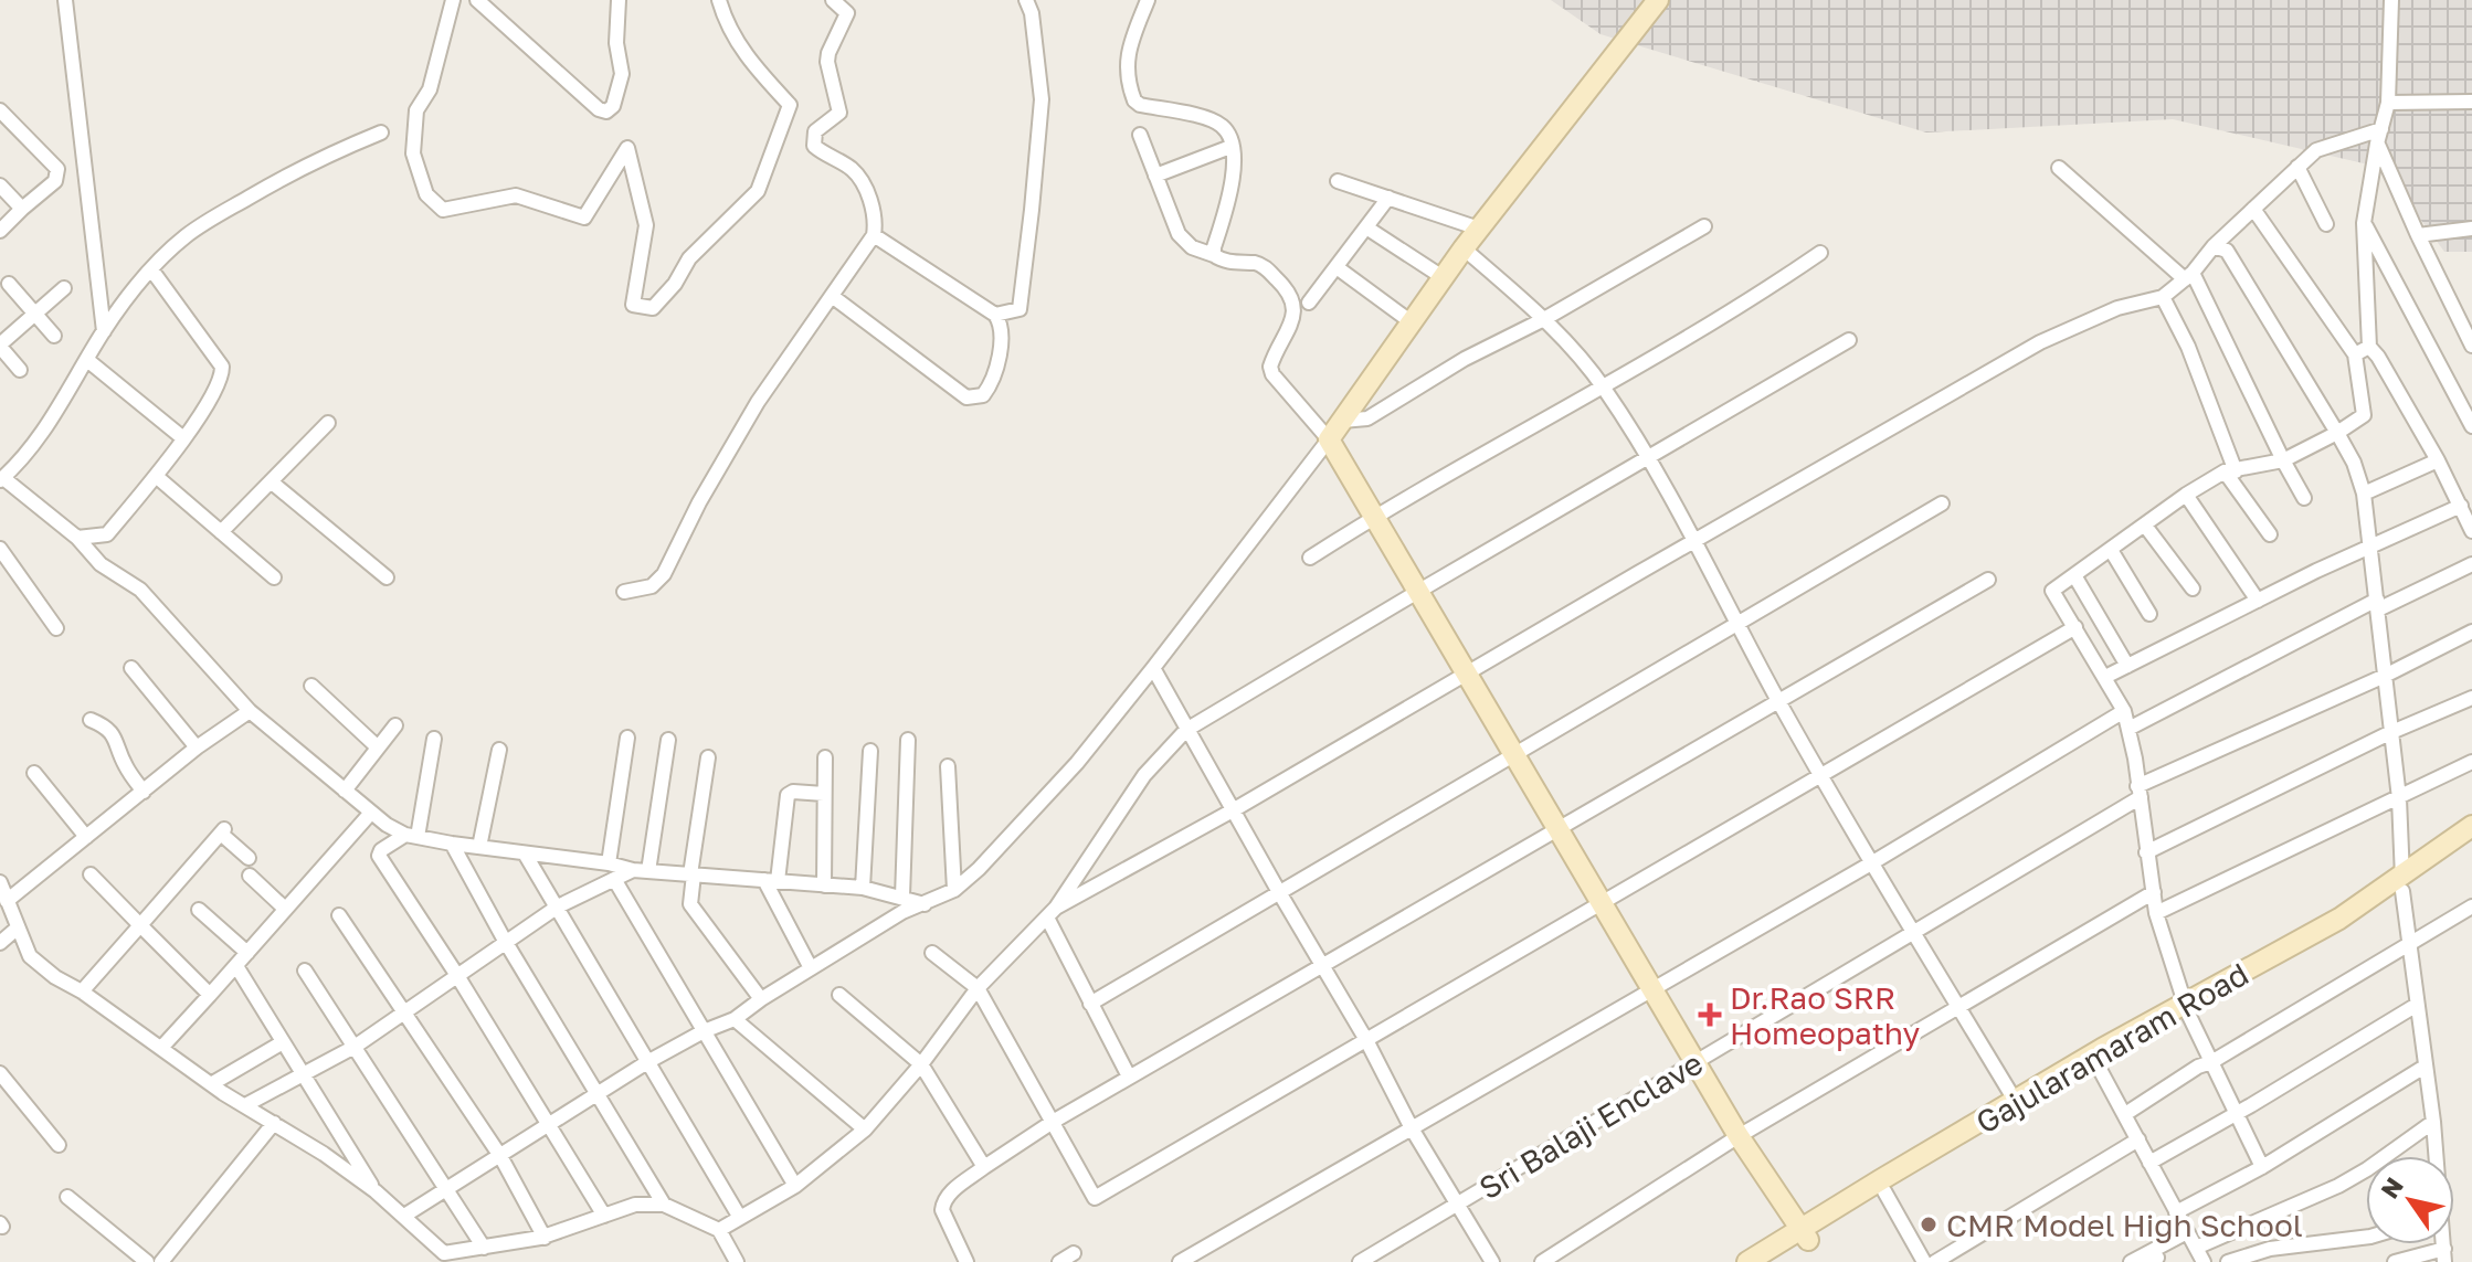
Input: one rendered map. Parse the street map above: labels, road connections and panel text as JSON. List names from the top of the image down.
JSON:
{
  "streets": {
    "street": ["Gajularamaram Road", "Sri Balaji Enclave"]
  },
  "places": {
    "health": ["Dr.Rao SRR Homeopathy"],
    "other": ["CMR Model High School"]
  },
  "north": "top left"
}
